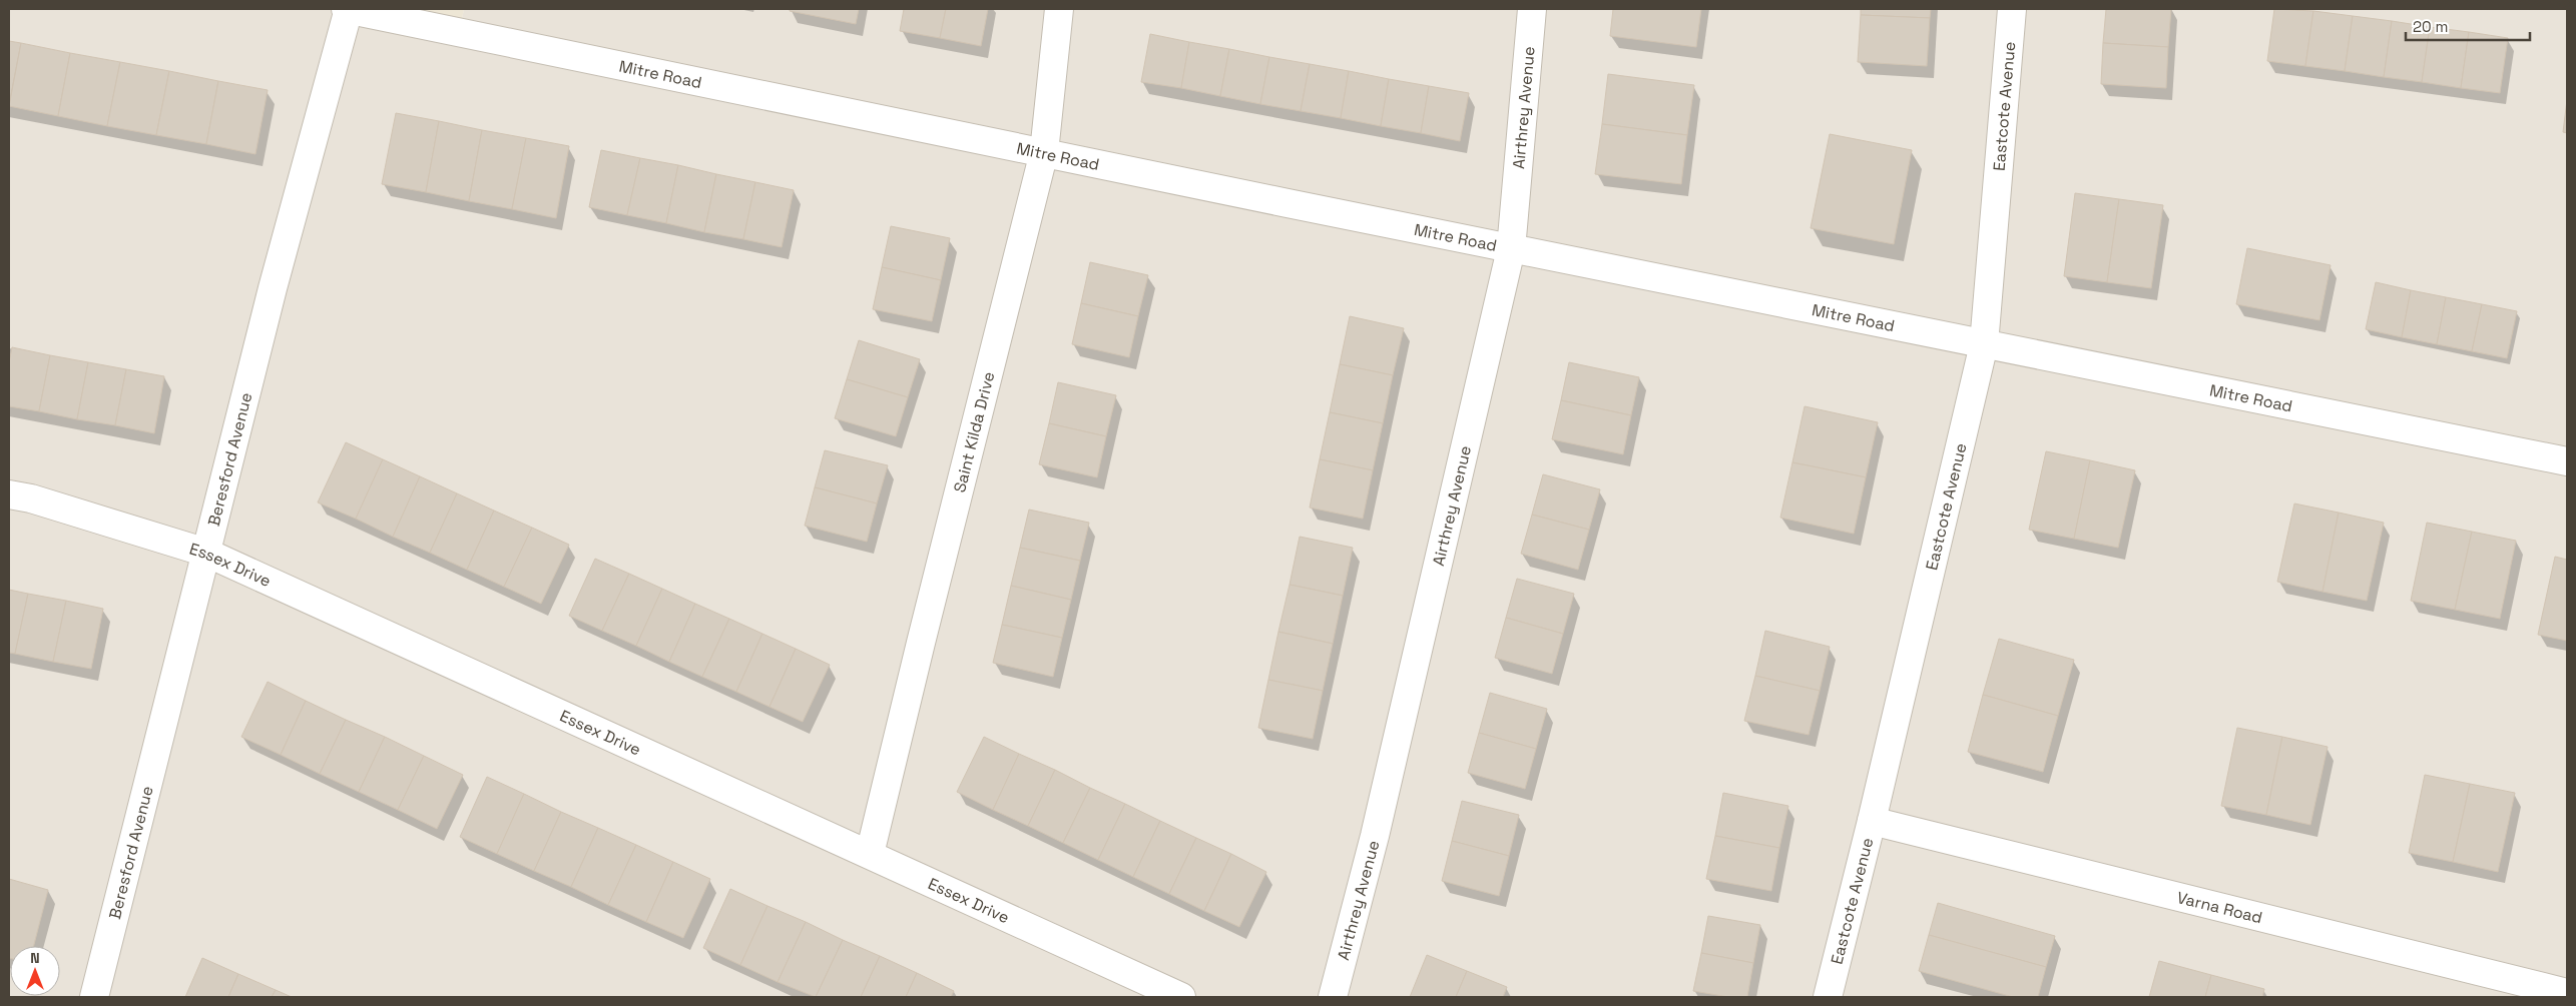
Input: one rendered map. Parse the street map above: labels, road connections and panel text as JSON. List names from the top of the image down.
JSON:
{
  "streets": {
    "street": [
      "Mitre Road",
      "Eastcote Avenue",
      "Airthrey Avenue",
      "Saint Kilda Drive",
      "Beresford Avenue",
      "Essex Drive",
      "Varna Road"
    ]
  },
  "crossings": [
    ["Mitre Road", "Eastcote Avenue"],
    ["Mitre Road", "Airthrey Avenue"],
    ["Mitre Road", "Saint Kilda Drive"],
    ["Mitre Road", "Beresford Avenue"],
    ["Eastcote Avenue", "Varna Road"],
    ["Saint Kilda Drive", "Essex Drive"],
    ["Beresford Avenue", "Essex Drive"]
  ],
  "scale_bar": "20 m",
  "north": "top"
}
